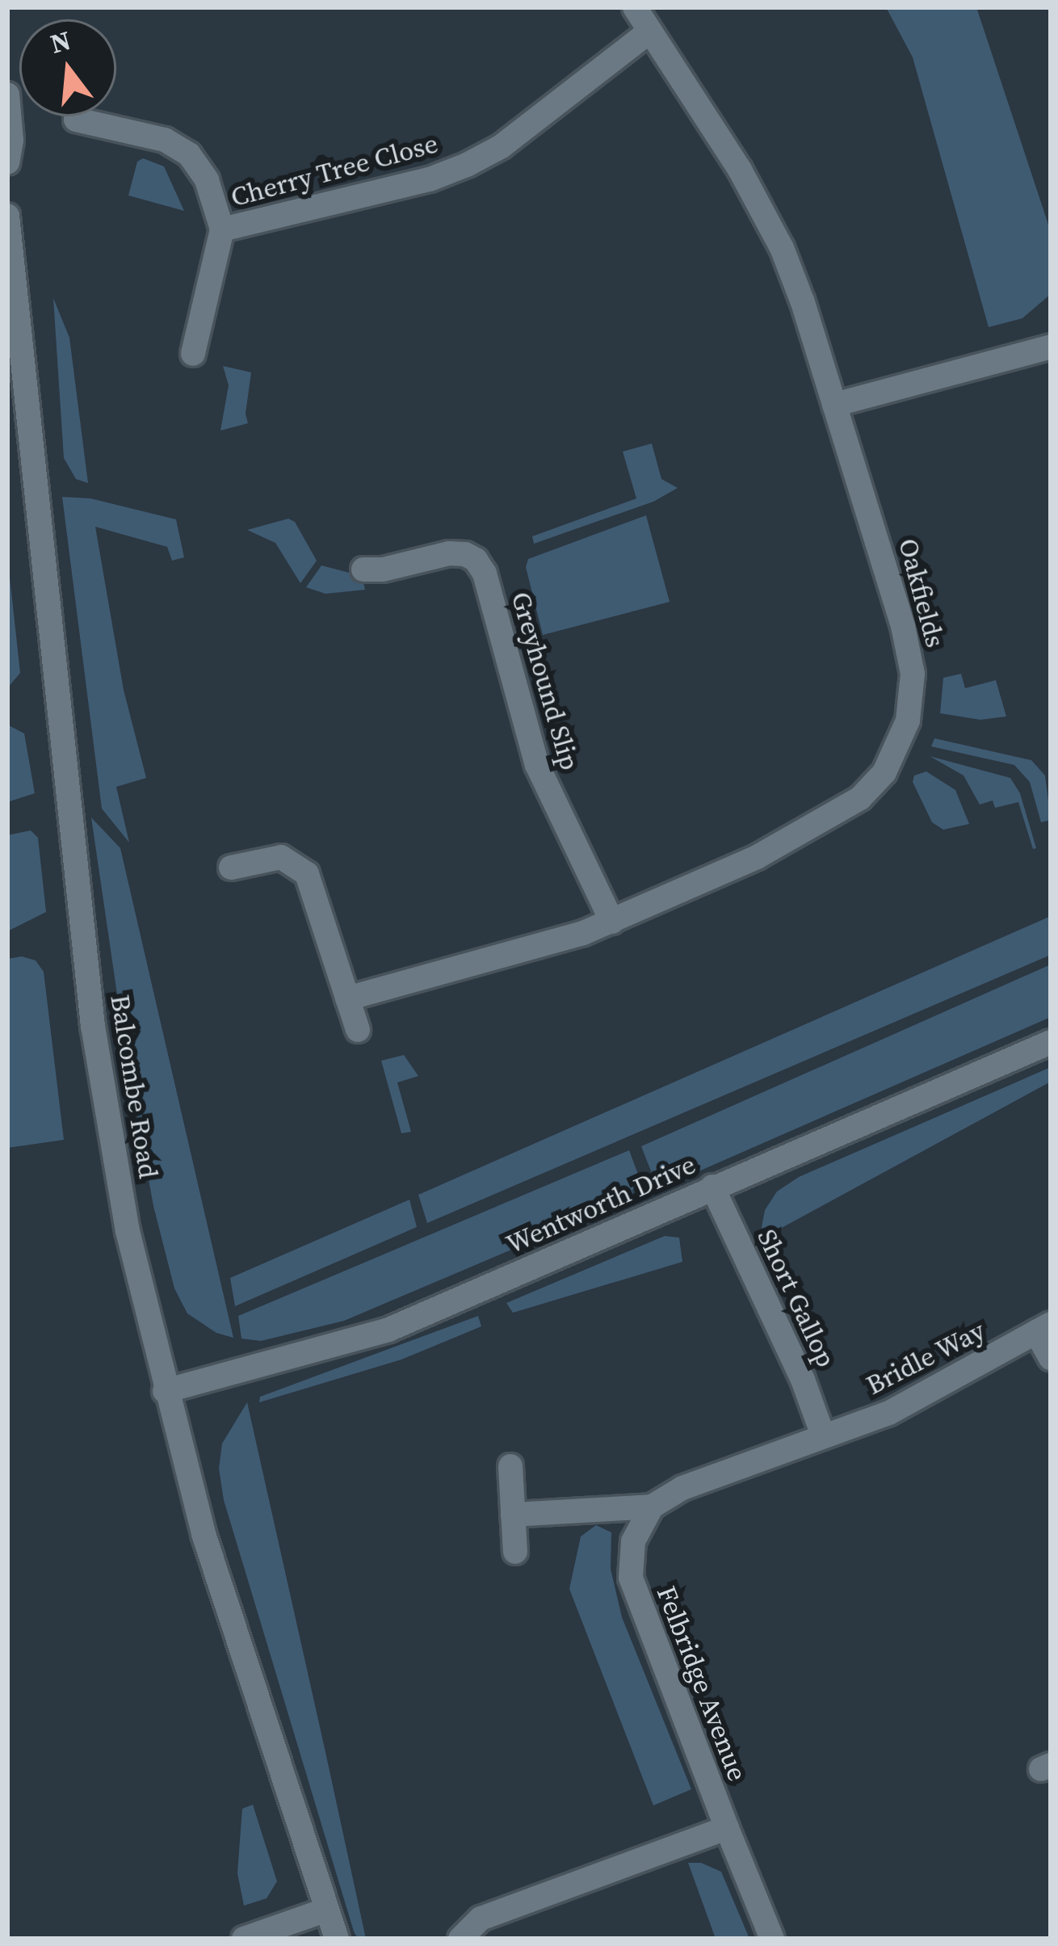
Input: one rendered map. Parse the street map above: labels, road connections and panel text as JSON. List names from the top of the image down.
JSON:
{
  "streets": {
    "street": [
      "Cherry Tree Close",
      "Oakfields",
      "Greyhound Slip",
      "Balcombe Road",
      "Wentworth Drive",
      "Short Gallop",
      "Bridle Way",
      "Felbridge Avenue"
    ]
  },
  "crossings": [
    ["Cherry Tree Close", "Oakfields"],
    ["Oakfields", "Greyhound Slip"],
    ["Balcombe Road", "Wentworth Drive"],
    ["Wentworth Drive", "Short Gallop"],
    ["Short Gallop", "Bridle Way"]
  ],
  "north": "top"
}
